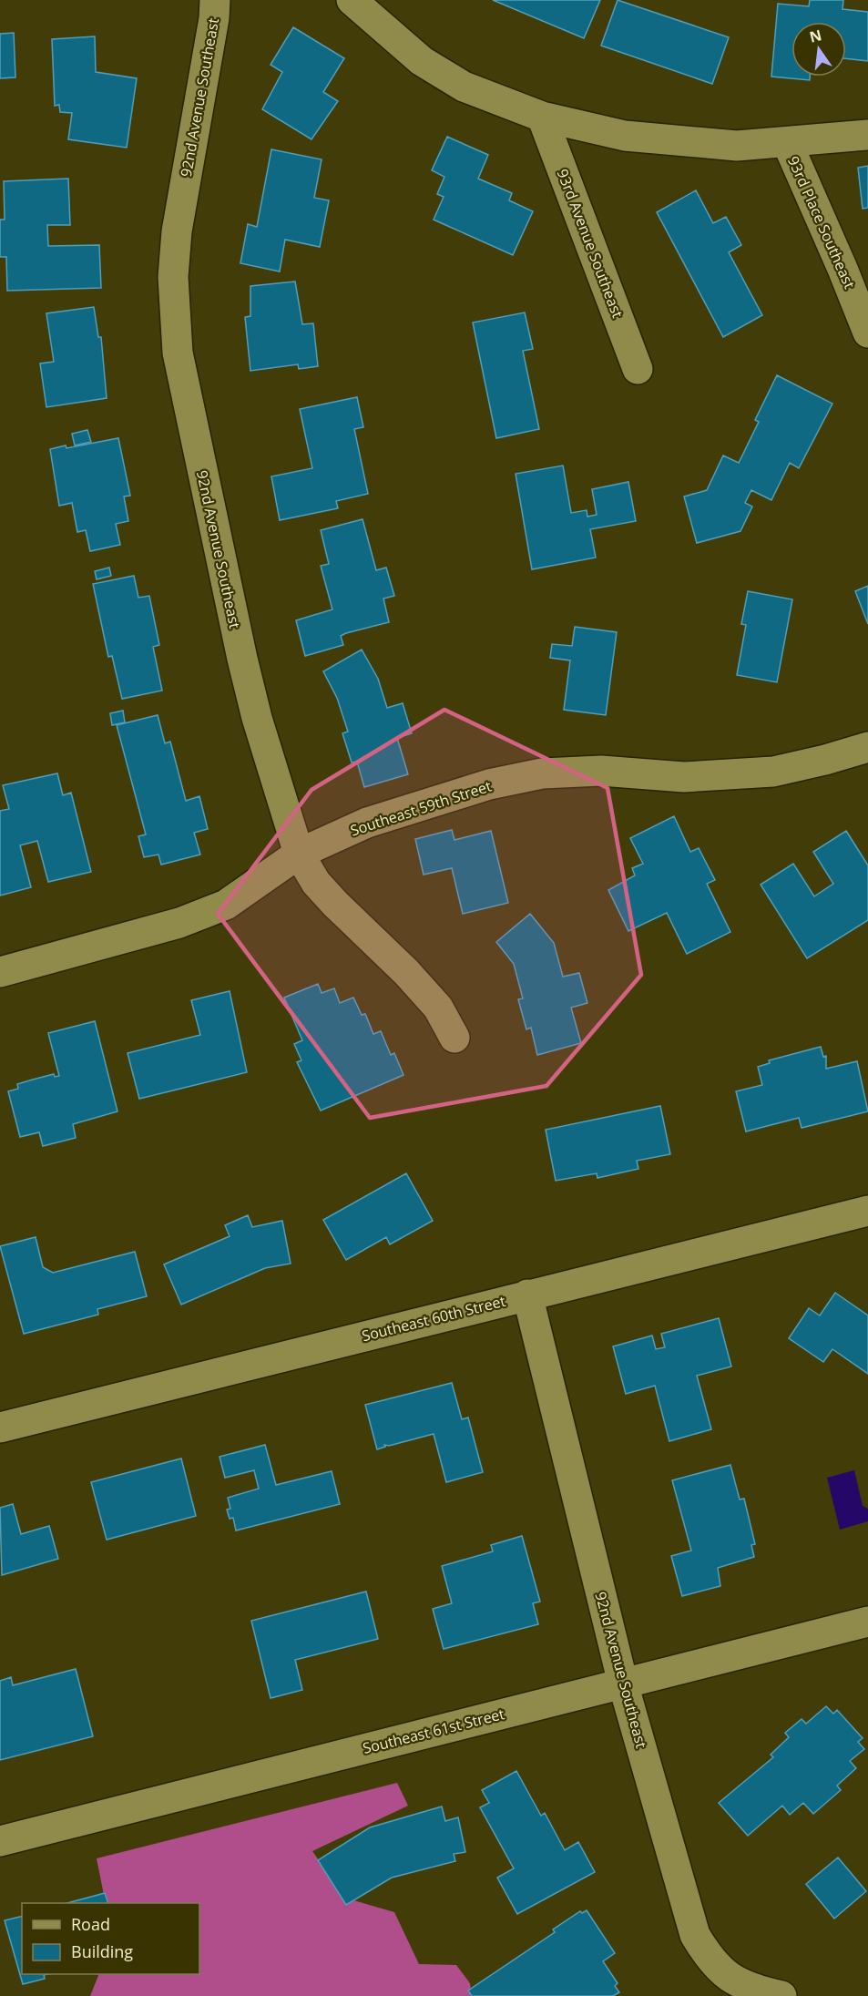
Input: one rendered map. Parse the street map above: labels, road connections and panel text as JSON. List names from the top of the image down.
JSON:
{
  "streets": {
    "street": [
      "92nd Avenue Southeast",
      "93rd Place Southeast",
      "93rd Avenue Southeast",
      "Southeast 59th Street",
      "Southeast 60th Street",
      "Southeast 61st Street"
    ]
  },
  "crossings": [
    ["92nd Avenue Southeast", "Southeast 59th Street"],
    ["92nd Avenue Southeast", "Southeast 60th Street"],
    ["92nd Avenue Southeast", "Southeast 61st Street"]
  ],
  "legend": ["Road", "Building"],
  "north": "top"
}
